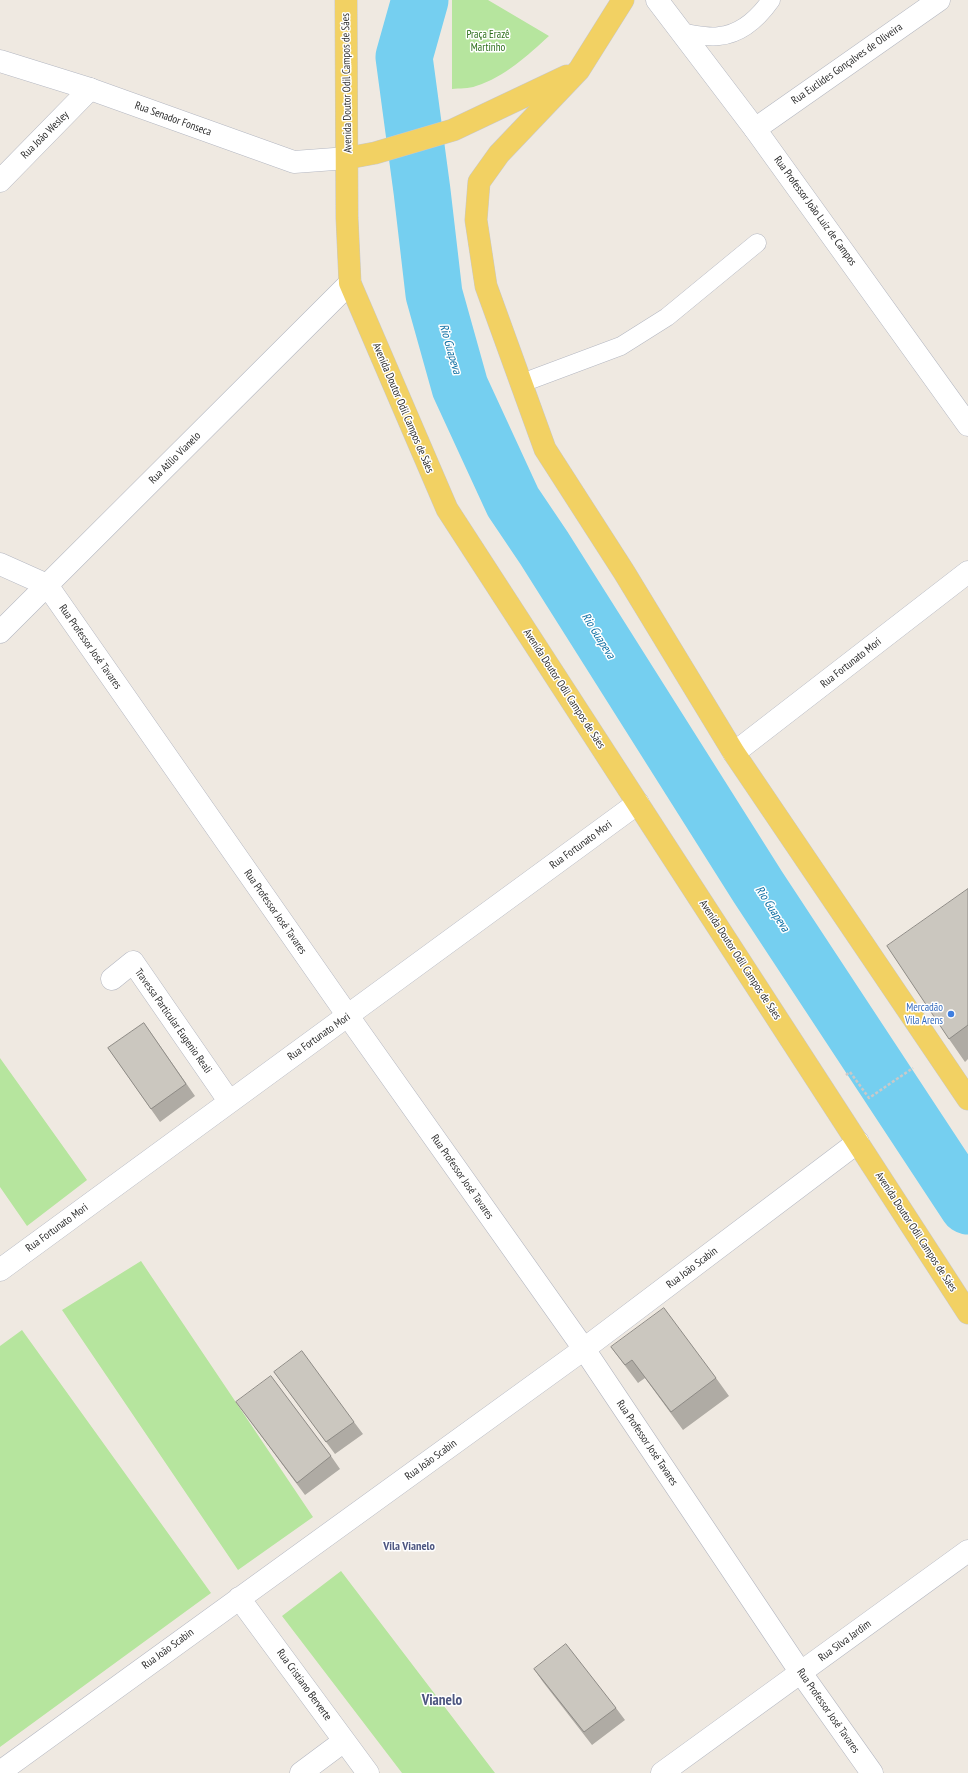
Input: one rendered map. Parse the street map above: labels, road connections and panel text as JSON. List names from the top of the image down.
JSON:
{
  "streets": {
    "main road": ["Avenida Doutor Odil Campos de Sáes"],
    "street": [
      "Rua Euclides Gonçalves de Oliveira",
      "Rua Senador Fonseca",
      "Rua João Wesley",
      "Rua Professor João Luiz de Campos",
      "Rua Atílio Vianelo",
      "Rua Professor José Tavares",
      "Rua Fortunato Mori",
      "Travessa Particular Eugenio Reali",
      "Rua João Scabin",
      "Rua Silva Jardim",
      "Rua Cristiano Berverte"
    ]
  },
  "crossings": [
    ["Rua Euclides Gonçalves de Oliveira", "Rua Professor João Luiz de Campos"],
    ["Avenida Doutor Odil Campos de Sáes", "Rua Senador Fonseca"],
    ["Avenida Doutor Odil Campos de Sáes", "Rua Atílio Vianelo"],
    ["Avenida Doutor Odil Campos de Sáes", "Rua Fortunato Mori"],
    ["Avenida Doutor Odil Campos de Sáes", "Rua João Scabin"],
    ["Rua Senador Fonseca", "Rua João Wesley"],
    ["Rua Atílio Vianelo", "Rua Professor José Tavares"],
    ["Rua Professor José Tavares", "Rua Fortunato Mori"],
    ["Rua Professor José Tavares", "Rua João Scabin"],
    ["Rua Professor José Tavares", "Rua Silva Jardim"],
    ["Rua Fortunato Mori", "Travessa Particular Eugenio Reali"],
    ["Rua João Scabin", "Rua Cristiano Berverte"]
  ],
  "districts": ["Vila Vianelo", "Vianelo"],
  "water": ["Rio Guapeva"],
  "parks": ["Praça Erazê Martinho"],
  "places": ["Mercadão Vila Arens"]
}
